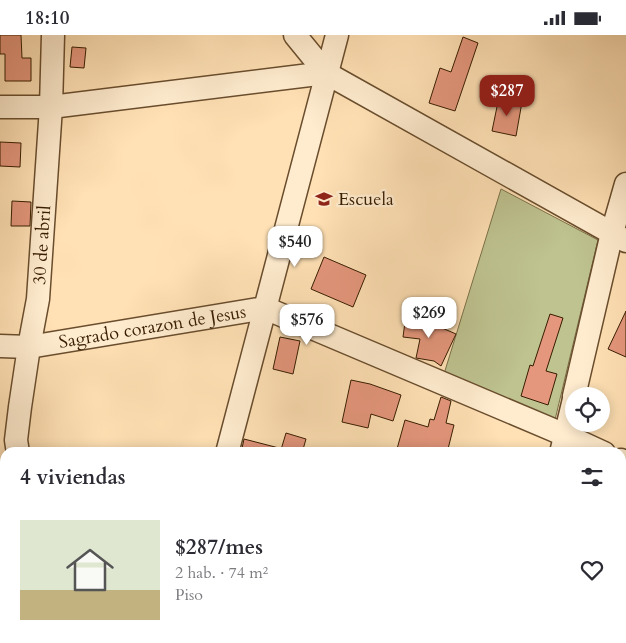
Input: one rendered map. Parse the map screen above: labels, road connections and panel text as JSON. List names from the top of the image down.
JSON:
{
  "streets": {
    "street": ["30 de abril", "Sagrado corazon de Jesus"]
  },
  "crossings": [
    ["30 de abril", "Sagrado corazon de Jesus"]
  ],
  "places": {
    "school or university": ["Escuela"]
  },
  "page": {
    "status": "18:10",
    "price": [
      "$287",
      "$540",
      "$269",
      "$576"
    ],
    "heading": "4 viviendas",
    "list": [
      {
        "name": "$287/mes",
        "note": "2 hab. · 74 m² · Piso"
      }
    ]
  }
}
